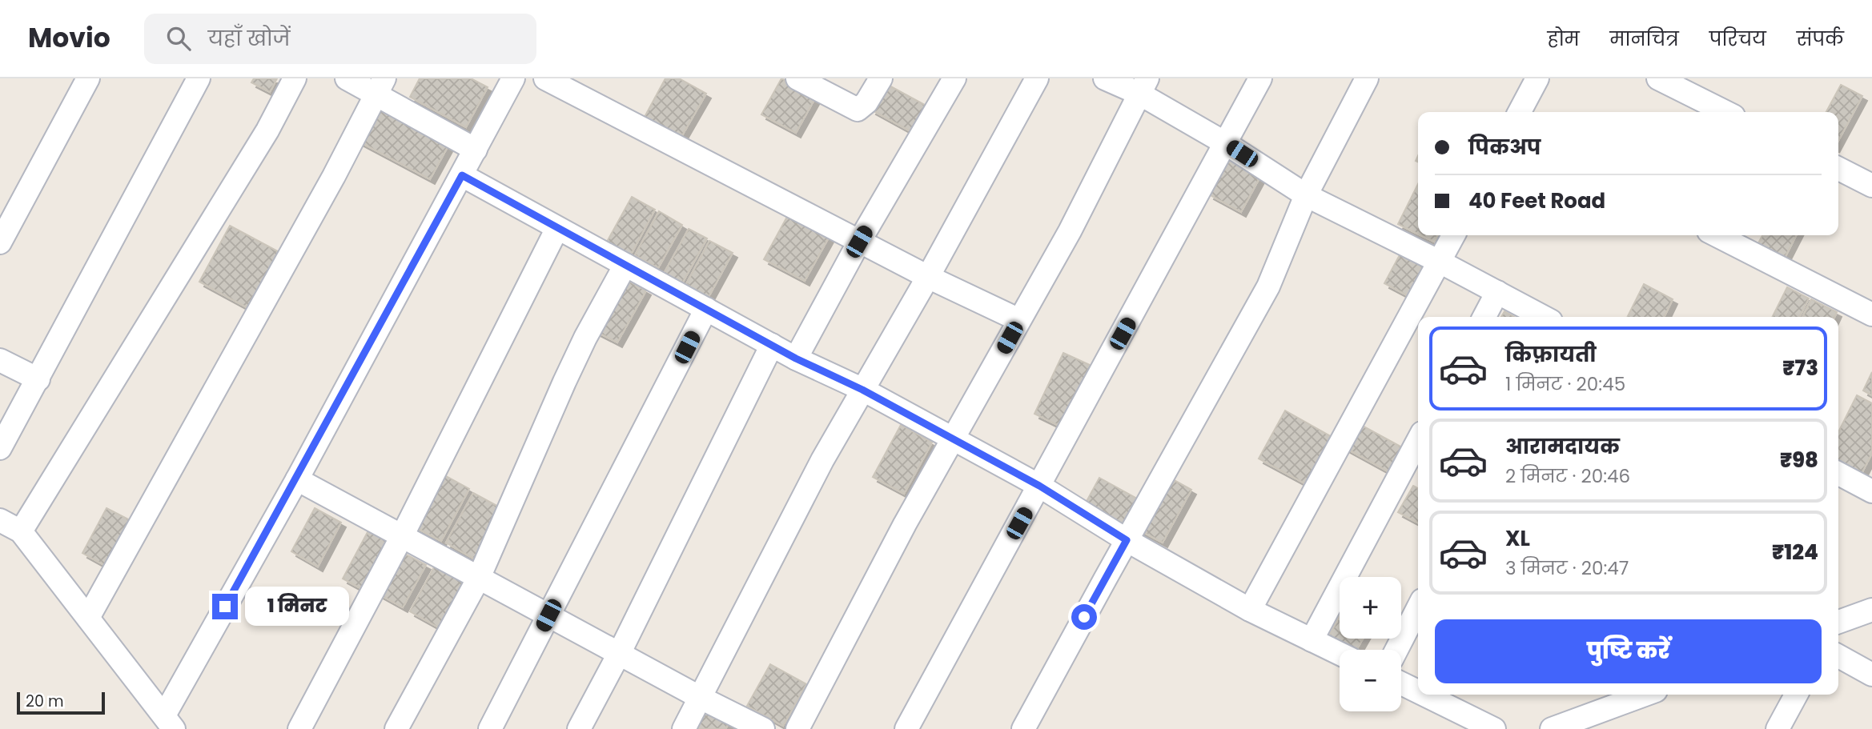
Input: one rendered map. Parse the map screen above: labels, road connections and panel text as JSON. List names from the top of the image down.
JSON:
{
  "scale_bar": "20 m",
  "page": {
    "header": "Movio",
    "search": "यहाँ खोजें",
    "nav": [
      "होम",
      "मानचित्र",
      "परिचय",
      "संपर्क"
    ],
    "banner": ["पिकअप", "40 Feet Road"],
    "list": [
      {
        "name": "किफ़ायती",
        "note": "1 मिनट · 20:45",
        "value": "₹73"
      },
      {
        "name": "आरामदायक",
        "note": "2 मिनट · 20:46",
        "value": "₹98"
      },
      {
        "name": "XL",
        "note": "3 मिनट · 20:47",
        "value": "₹124"
      }
    ],
    "map_buttons": ["+", "−"],
    "bubble": "1 मिनट",
    "buttons": "पुष्टि करें",
    "scale": "20 m"
  }
}
